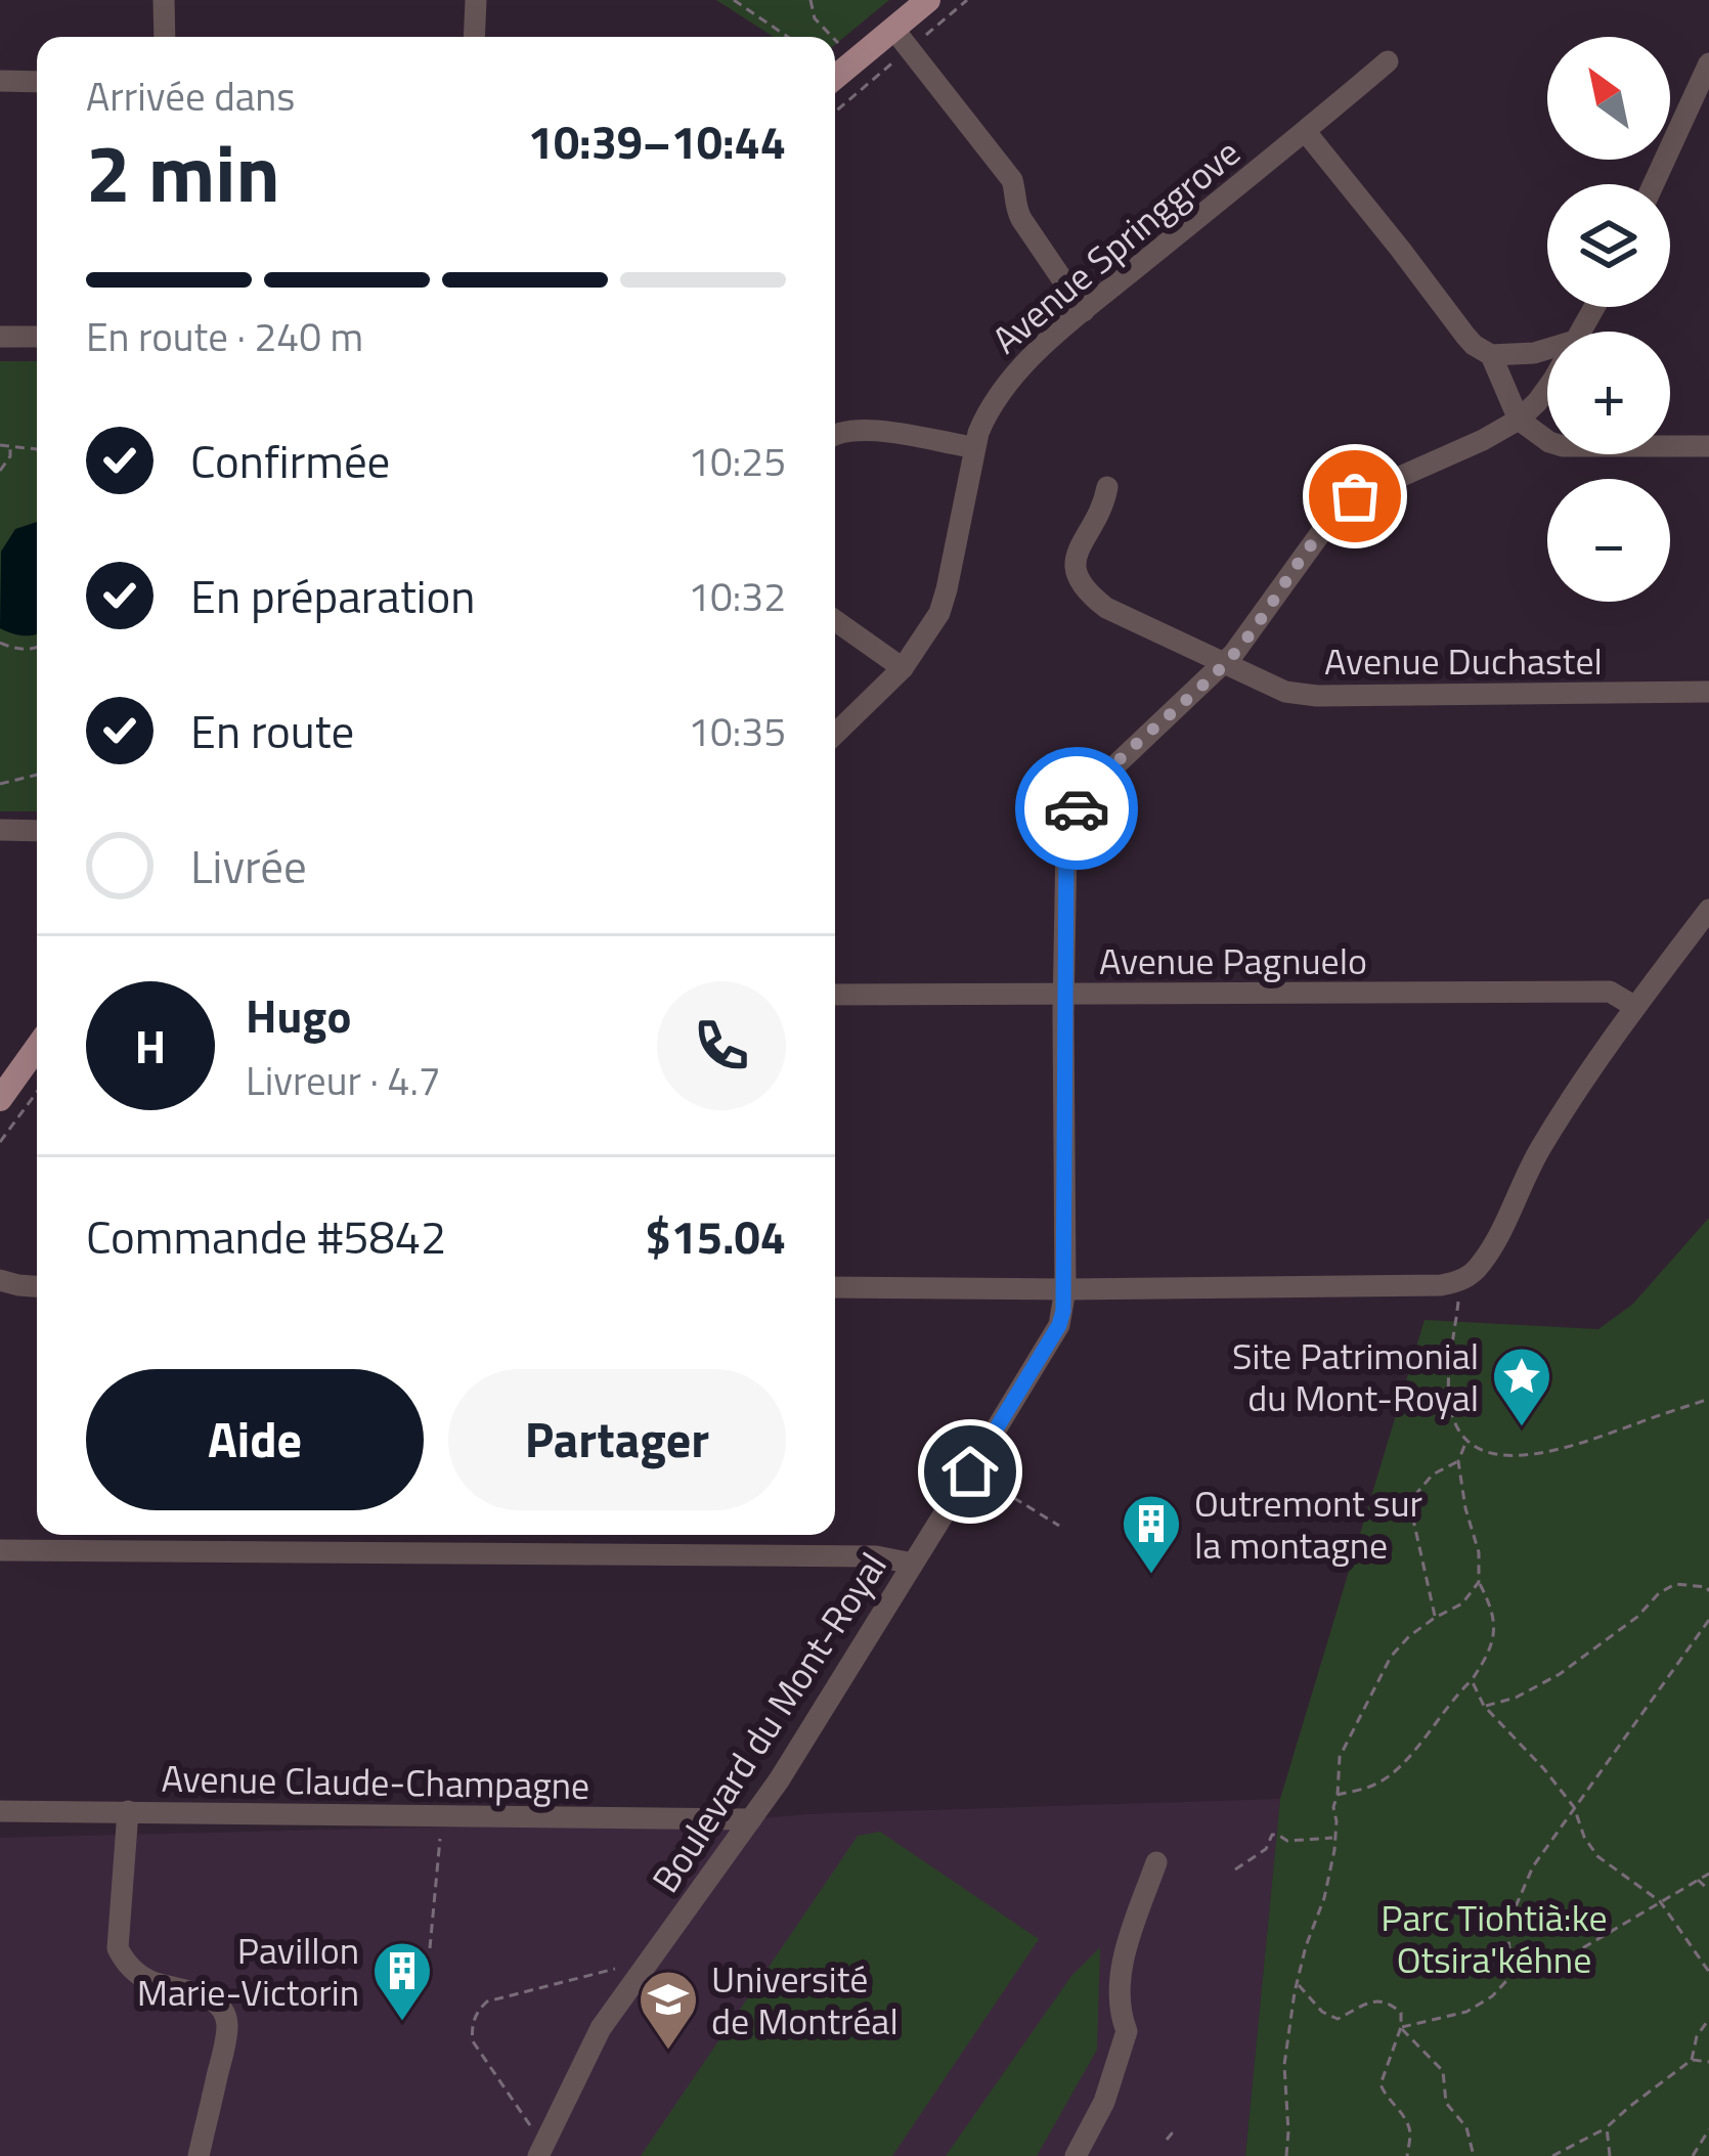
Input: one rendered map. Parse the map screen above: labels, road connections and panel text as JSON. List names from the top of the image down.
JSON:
{
  "streets": {
    "street": [
      "Avenue Springgrove",
      "Avenue Duchastel",
      "Avenue Pagnuelo",
      "Boulevard du Mont-Royal",
      "Avenue Claude-Champagne"
    ]
  },
  "crossings": [
    ["Avenue Duchastel", "Boulevard du Mont-Royal"],
    ["Avenue Pagnuelo", "Boulevard du Mont-Royal"],
    ["Boulevard du Mont-Royal", "Avenue Claude-Champagne"]
  ],
  "parks": ["Parc Tiohtià:ke Otsira'kéhne"],
  "places": {
    "place": ["Site Patrimonial du Mont-Royal"],
    "building": ["Outremont sur la montagne", "Pavillon Marie-Victorin"],
    "school or university": ["Université de Montréal"]
  },
  "north": "top left",
  "page": {
    "map_buttons": ["+", "−"],
    "heading": ["2 min", "Arrivée dans", "10:39–10:44"],
    "panel": [
      "Hugo",
      "Livreur · 4.7",
      "Commande #5842",
      "$15.04"
    ],
    "bar": "En route · 240 m",
    "list": [
      ["Confirmée", "10:25"],
      ["En préparation", "10:32"],
      ["En route", "10:35"],
      "Livrée"
    ],
    "round": "H",
    "buttons": ["Aide", "Partager"]
  }
}
